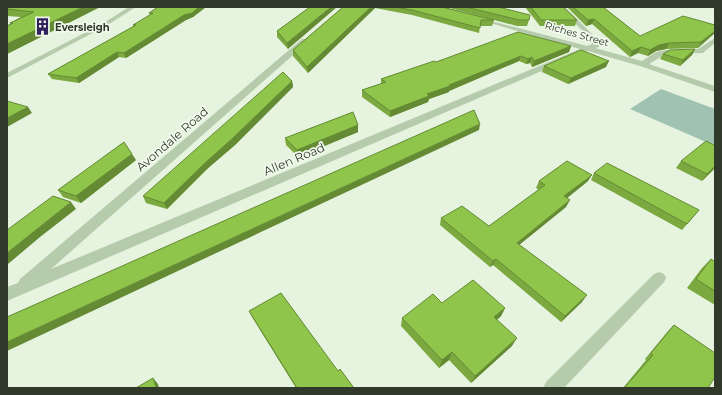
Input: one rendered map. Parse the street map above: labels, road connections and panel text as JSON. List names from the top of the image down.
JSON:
{
  "streets": {
    "street": ["Riches Street", "Avondale Road", "Allen Road"]
  },
  "crossings": [
    ["Riches Street", "Allen Road"],
    ["Avondale Road", "Allen Road"]
  ],
  "places": {
    "building": ["Eversleigh"]
  }
}
